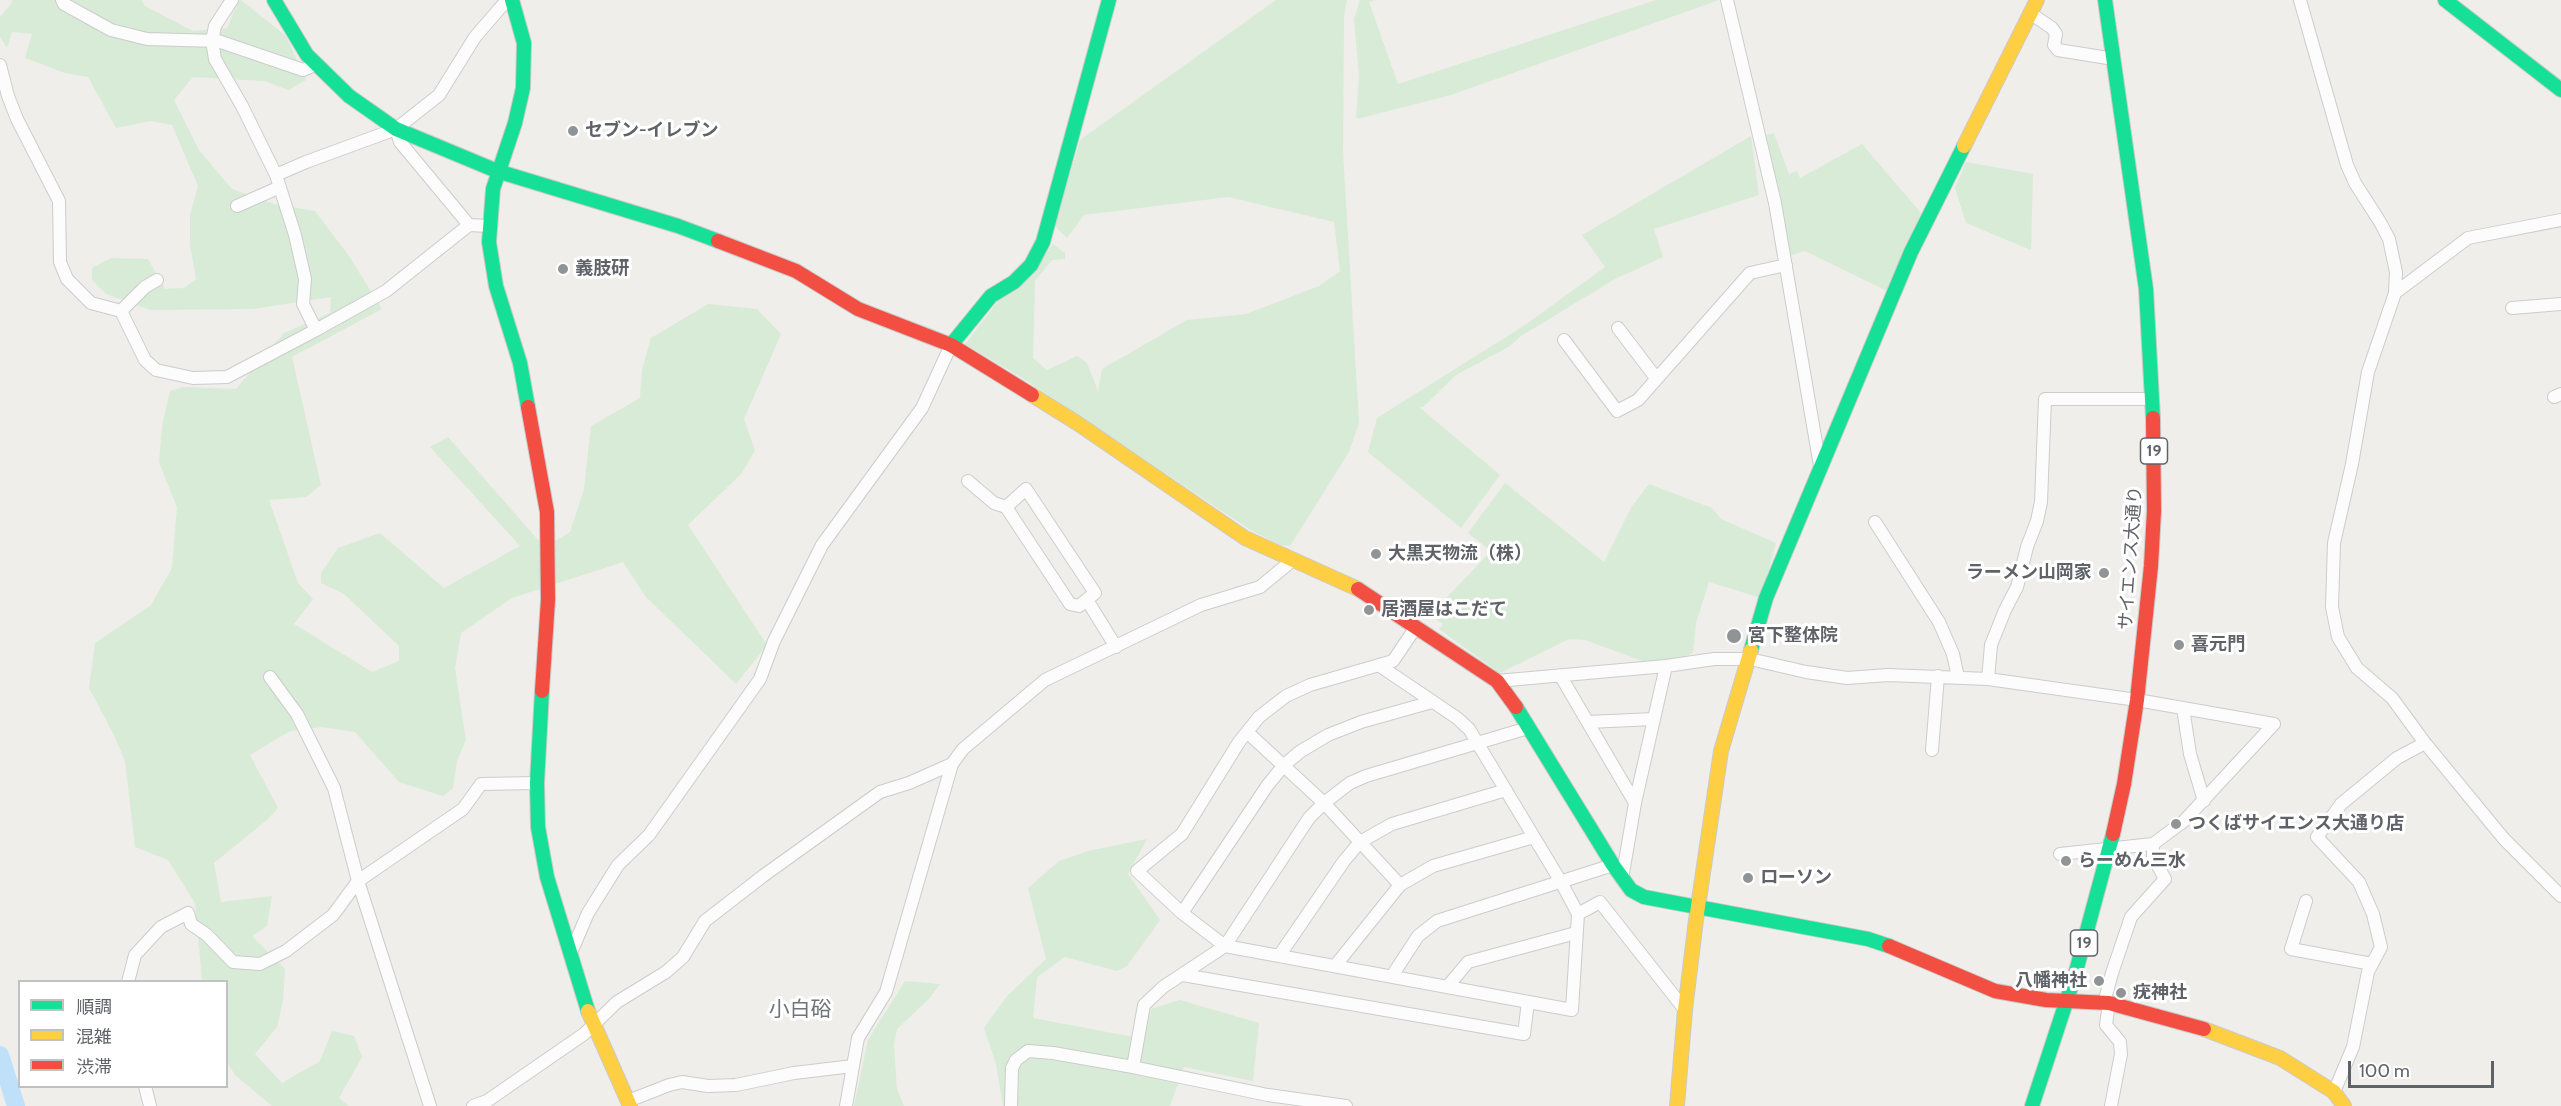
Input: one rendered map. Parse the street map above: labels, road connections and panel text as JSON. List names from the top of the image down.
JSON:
{
  "streets": {
    "street": ["19", "サイエンス大通り"]
  },
  "districts": ["小白硲"],
  "places": [
    "セブン-イレブン",
    "義肢研",
    "大黒天物流（株）",
    "ラーメン山岡家",
    "居酒屋はこだて",
    "宮下整体院",
    "喜元門",
    "つくばサイエンス大通り店",
    "らーめん三水",
    "ローソン",
    "八幡神社",
    "疣神社"
  ],
  "legend": ["順調", "混雑", "渋滞"],
  "scale_bar": "100 m"
}
